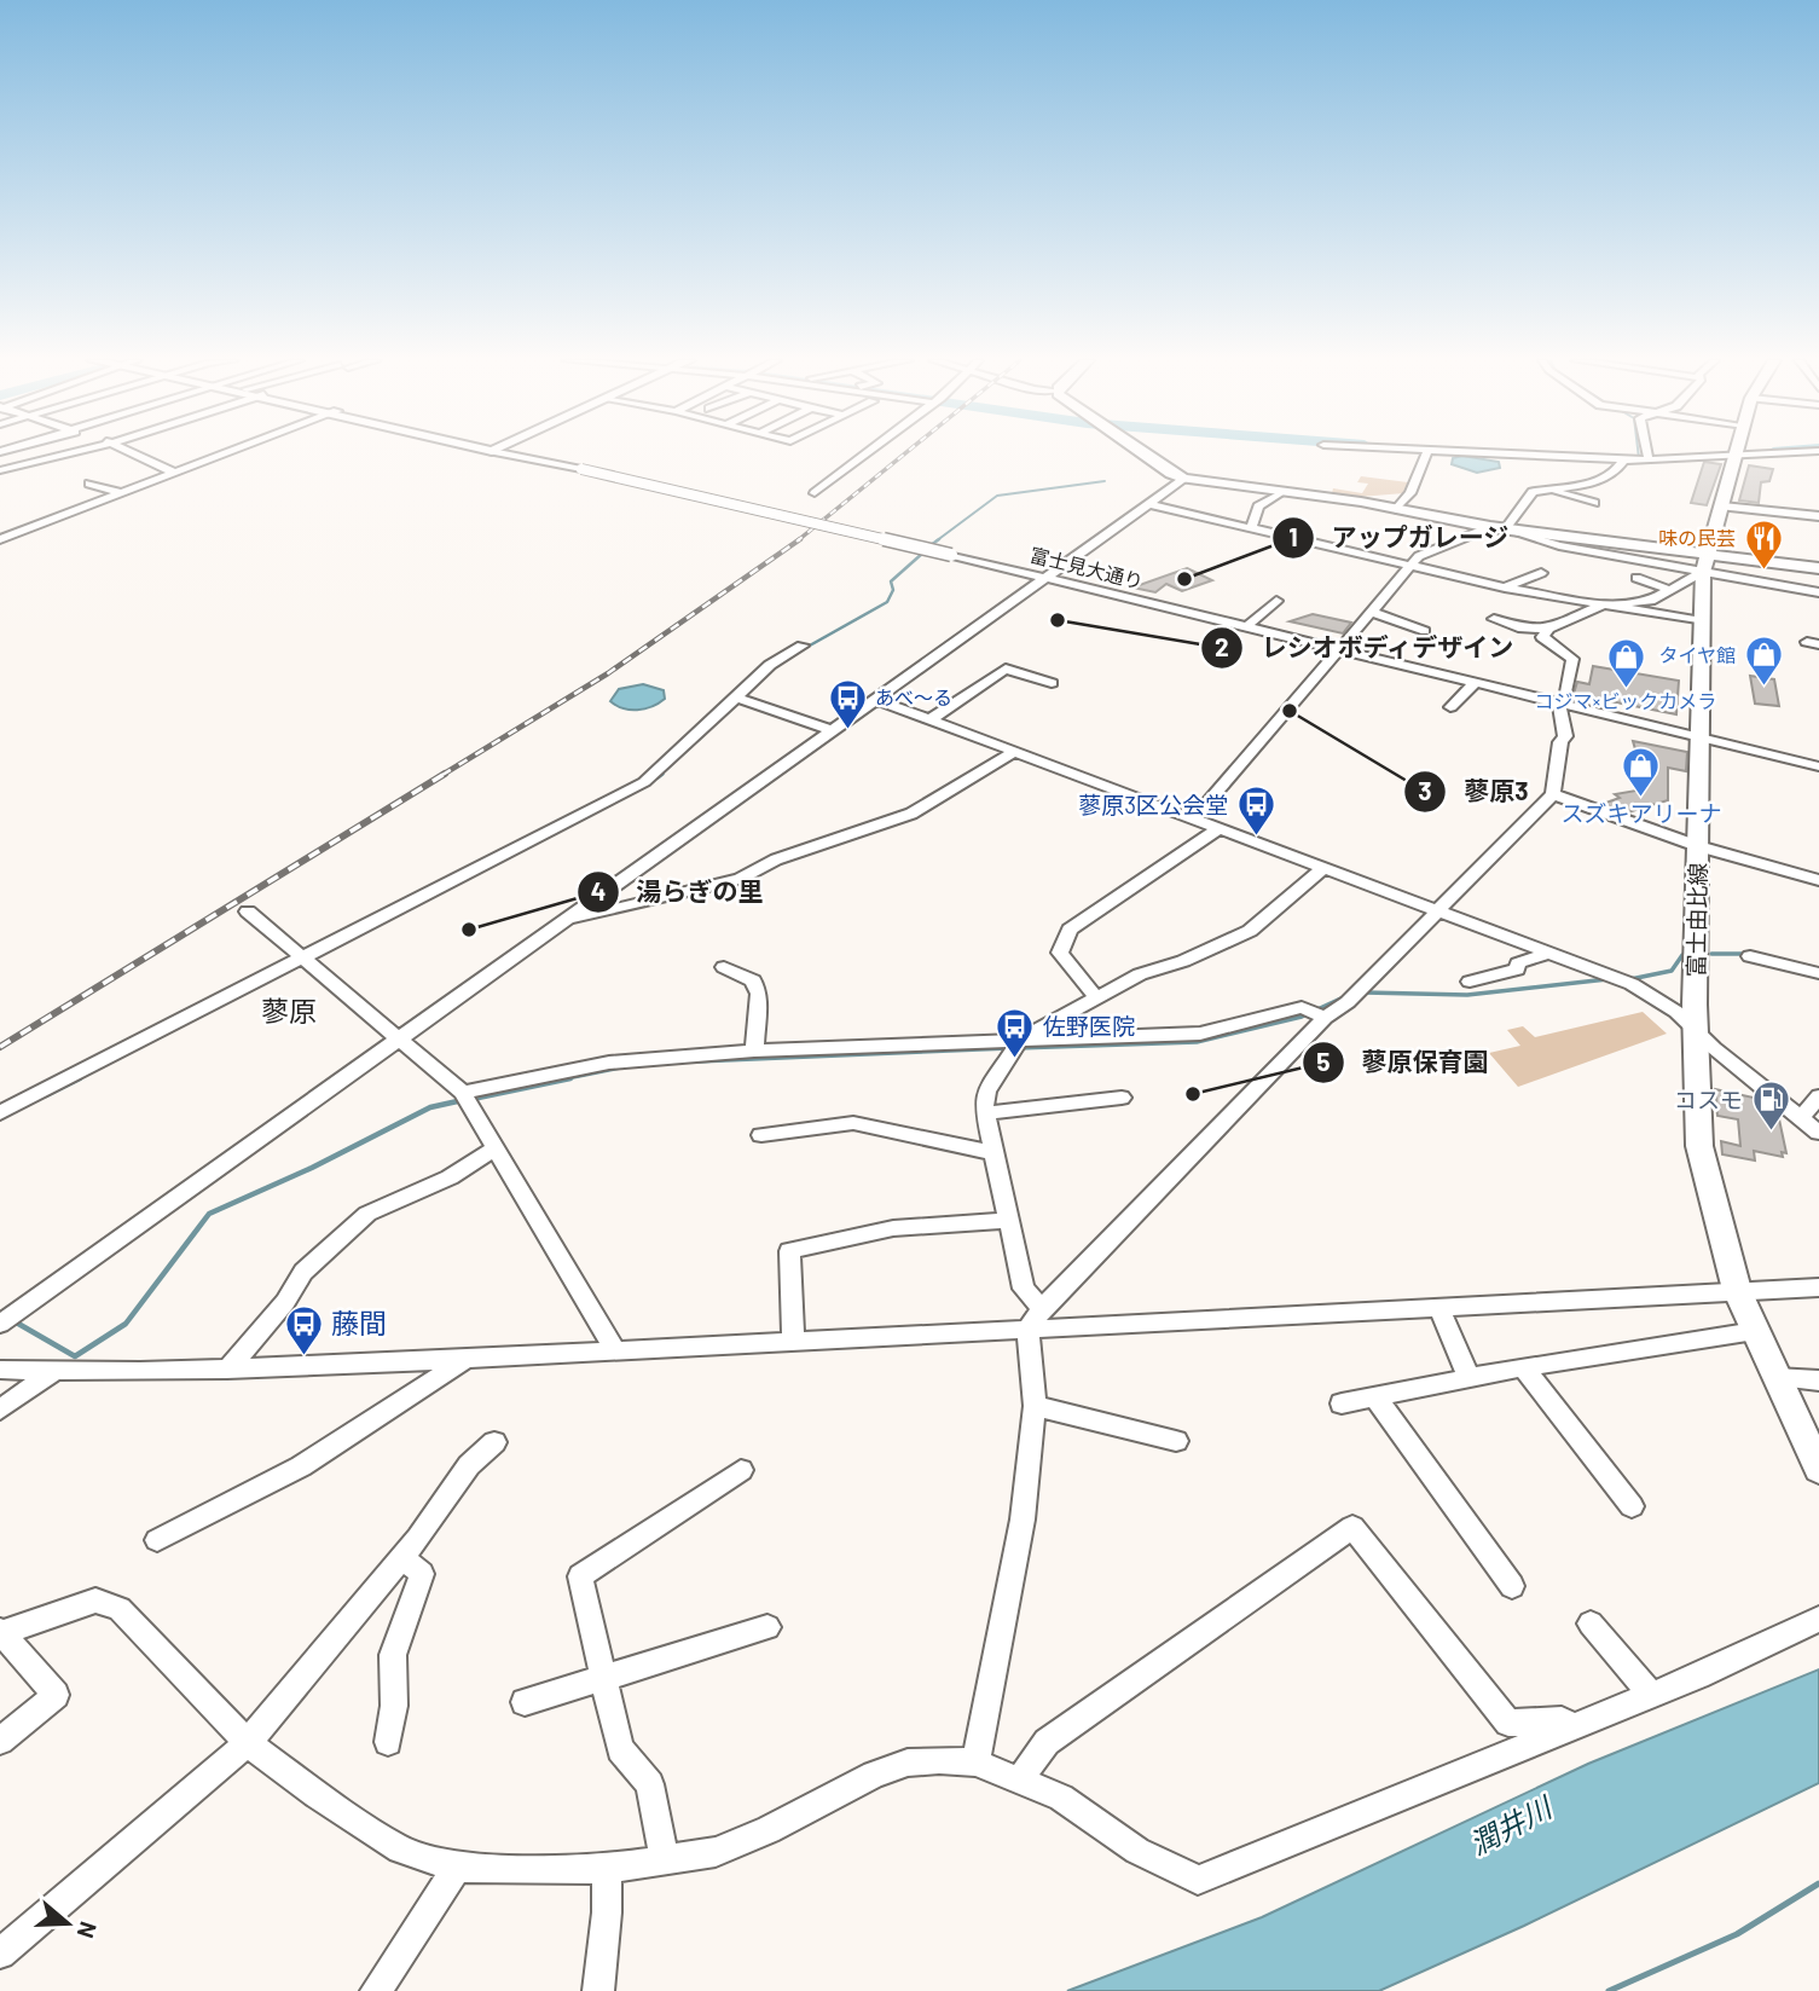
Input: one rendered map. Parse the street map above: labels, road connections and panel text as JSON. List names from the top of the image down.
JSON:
{
  "streets": {
    "main road": ["富士由比線"],
    "street": ["富士見大通り"]
  },
  "crossings": [
    ["富士見大通り", "富士由比線"]
  ],
  "districts": ["蓼原"],
  "water": ["潤井川"],
  "places": {
    "restaurant": ["味の民芸"],
    "other": [
      "アップガレージ",
      "レシオボディデザイン",
      "蓼原3",
      "湯らぎの里",
      "蓼原保育園"
    ],
    "shop": ["タイヤ館", "コジマ×ビックカメラ", "スズキアリーナ"],
    "bus stop": [
      "あべ〜る",
      "蓼原3区公会堂",
      "佐野医院",
      "藤間"
    ],
    "fuel station": ["コスモ"]
  },
  "north": "right"
}
